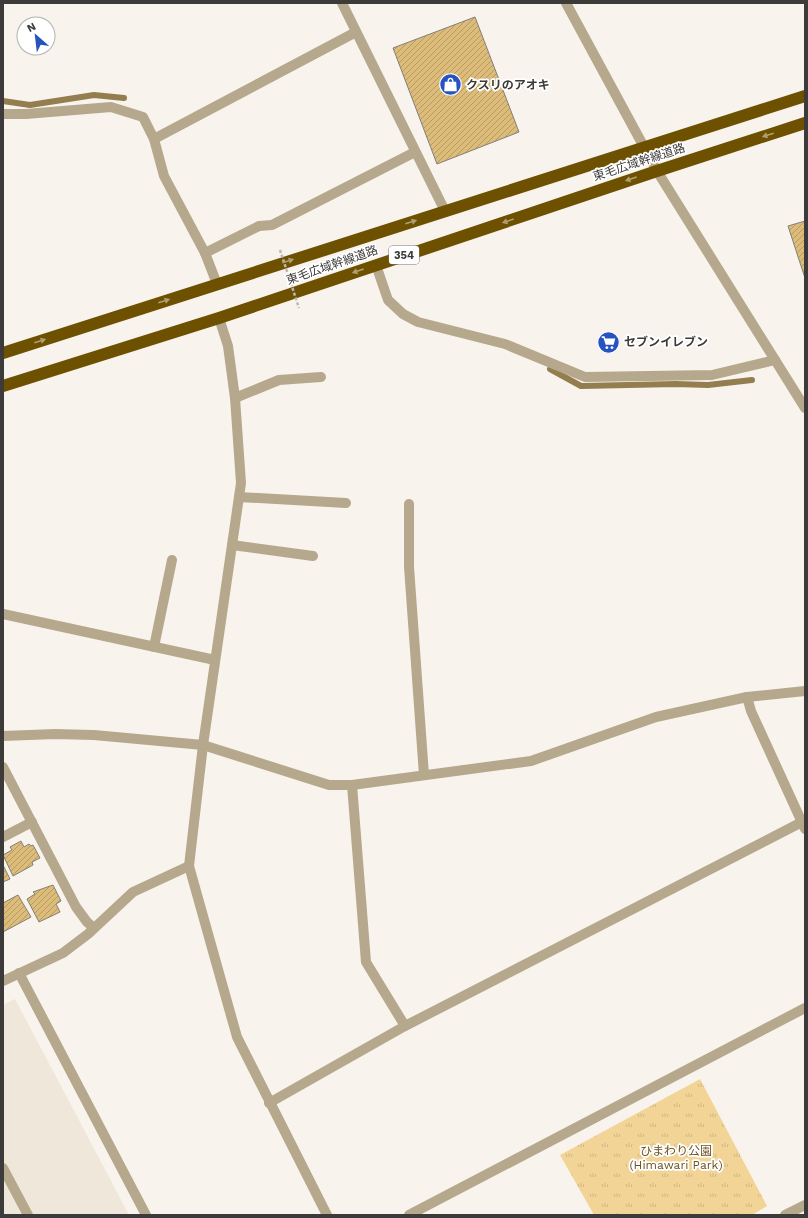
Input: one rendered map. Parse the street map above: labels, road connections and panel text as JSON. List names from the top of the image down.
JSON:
{
  "streets": {
    "highway": ["東毛広域幹線道路", "354"]
  },
  "parks": ["ひまわり公園 (Himawari Park)"],
  "places": {
    "shop": ["クスリのアオキ"],
    "supermarket": ["セブンイレブン"]
  },
  "north": "top left"
}
